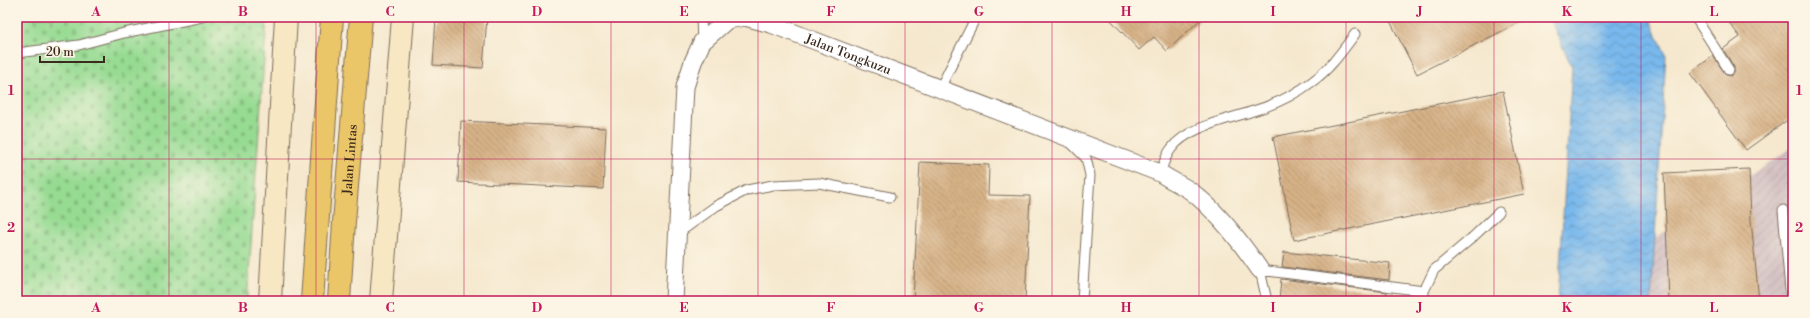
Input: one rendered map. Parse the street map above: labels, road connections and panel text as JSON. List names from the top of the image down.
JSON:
{
  "streets": {
    "highway": ["Jalan Lintas"],
    "street": ["Jalan Tongkuzu"]
  },
  "scale_bar": "20 m",
  "grid": {
    "columns": [
      "A",
      "B",
      "C",
      "D",
      "E",
      "F",
      "G",
      "H",
      "I",
      "J",
      "K",
      "L"
    ],
    "rows": ["1", "2"]
  }
}
